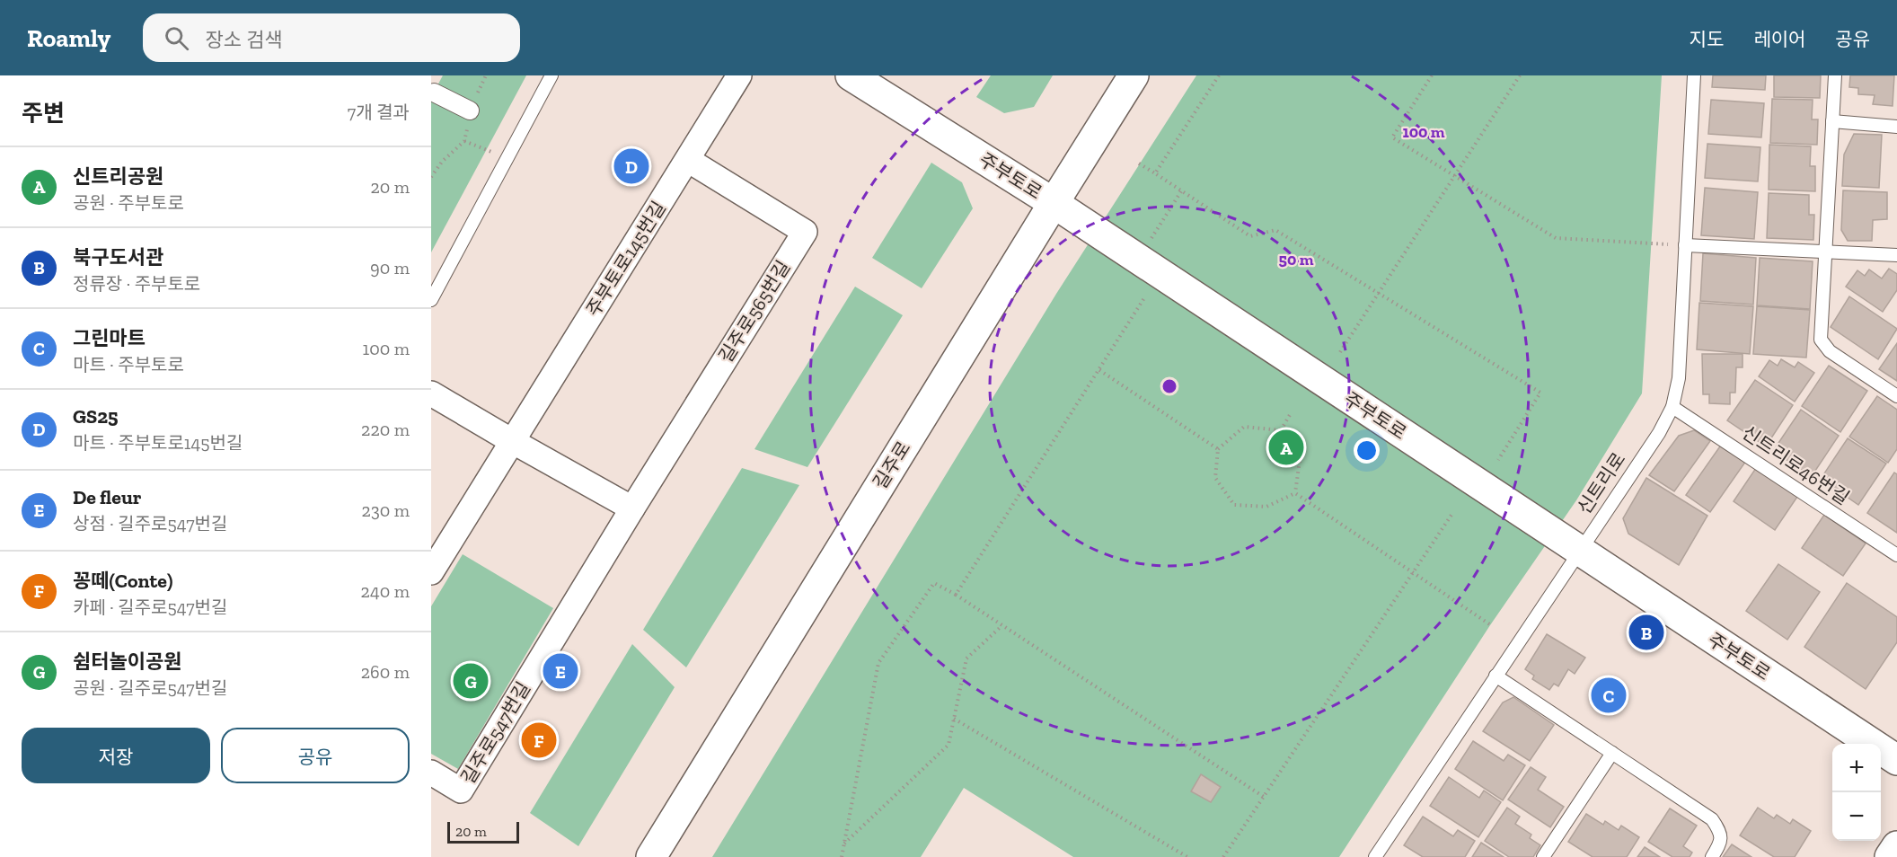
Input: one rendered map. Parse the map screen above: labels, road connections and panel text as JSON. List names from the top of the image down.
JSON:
{
  "streets": {
    "main road": ["주부토로", "길주로"],
    "street": ["주부토로145번길", "길주로565번길", "길주로547번길"],
    "lane": ["신트리로46번길", "신트리로"]
  },
  "crossings": [
    ["주부토로", "길주로"],
    ["주부토로", "신트리로"],
    ["주부토로145번길", "길주로565번길"],
    ["길주로565번길", "길주로547번길"],
    ["신트리로46번길", "신트리로"]
  ],
  "scale_bar": "20 m",
  "page": {
    "header": "Roamly",
    "search": "장소 검색",
    "nav": ["지도", "레이어", "공유"],
    "heading": ["주변", "7개 결과"],
    "list": [
      {
        "mark": "A",
        "name": "신트리공원",
        "note": "공원 · 주부토로",
        "value": "20 m"
      },
      {
        "mark": "B",
        "name": "북구도서관",
        "note": "정류장 · 주부토로",
        "value": "90 m"
      },
      {
        "mark": "C",
        "name": "그린마트",
        "note": "마트 · 주부토로",
        "value": "100 m"
      },
      {
        "mark": "D",
        "name": "GS25",
        "note": "마트 · 주부토로145번길",
        "value": "220 m"
      },
      {
        "mark": "E",
        "name": "De fleur",
        "note": "상점 · 길주로547번길",
        "value": "230 m"
      },
      {
        "mark": "F",
        "name": "꽁떼(Conte)",
        "note": "카페 · 길주로547번길",
        "value": "240 m"
      },
      {
        "mark": "G",
        "name": "쉼터놀이공원",
        "note": "공원 · 길주로547번길",
        "value": "260 m"
      }
    ],
    "pins": [
      "D",
      "A",
      "B",
      "E",
      "G",
      "C",
      "F"
    ],
    "buttons": ["저장", "공유"],
    "map_buttons": ["+", "−"],
    "scale": "20 m"
  },
  "rings": ["100 m", "50 m"]
}
